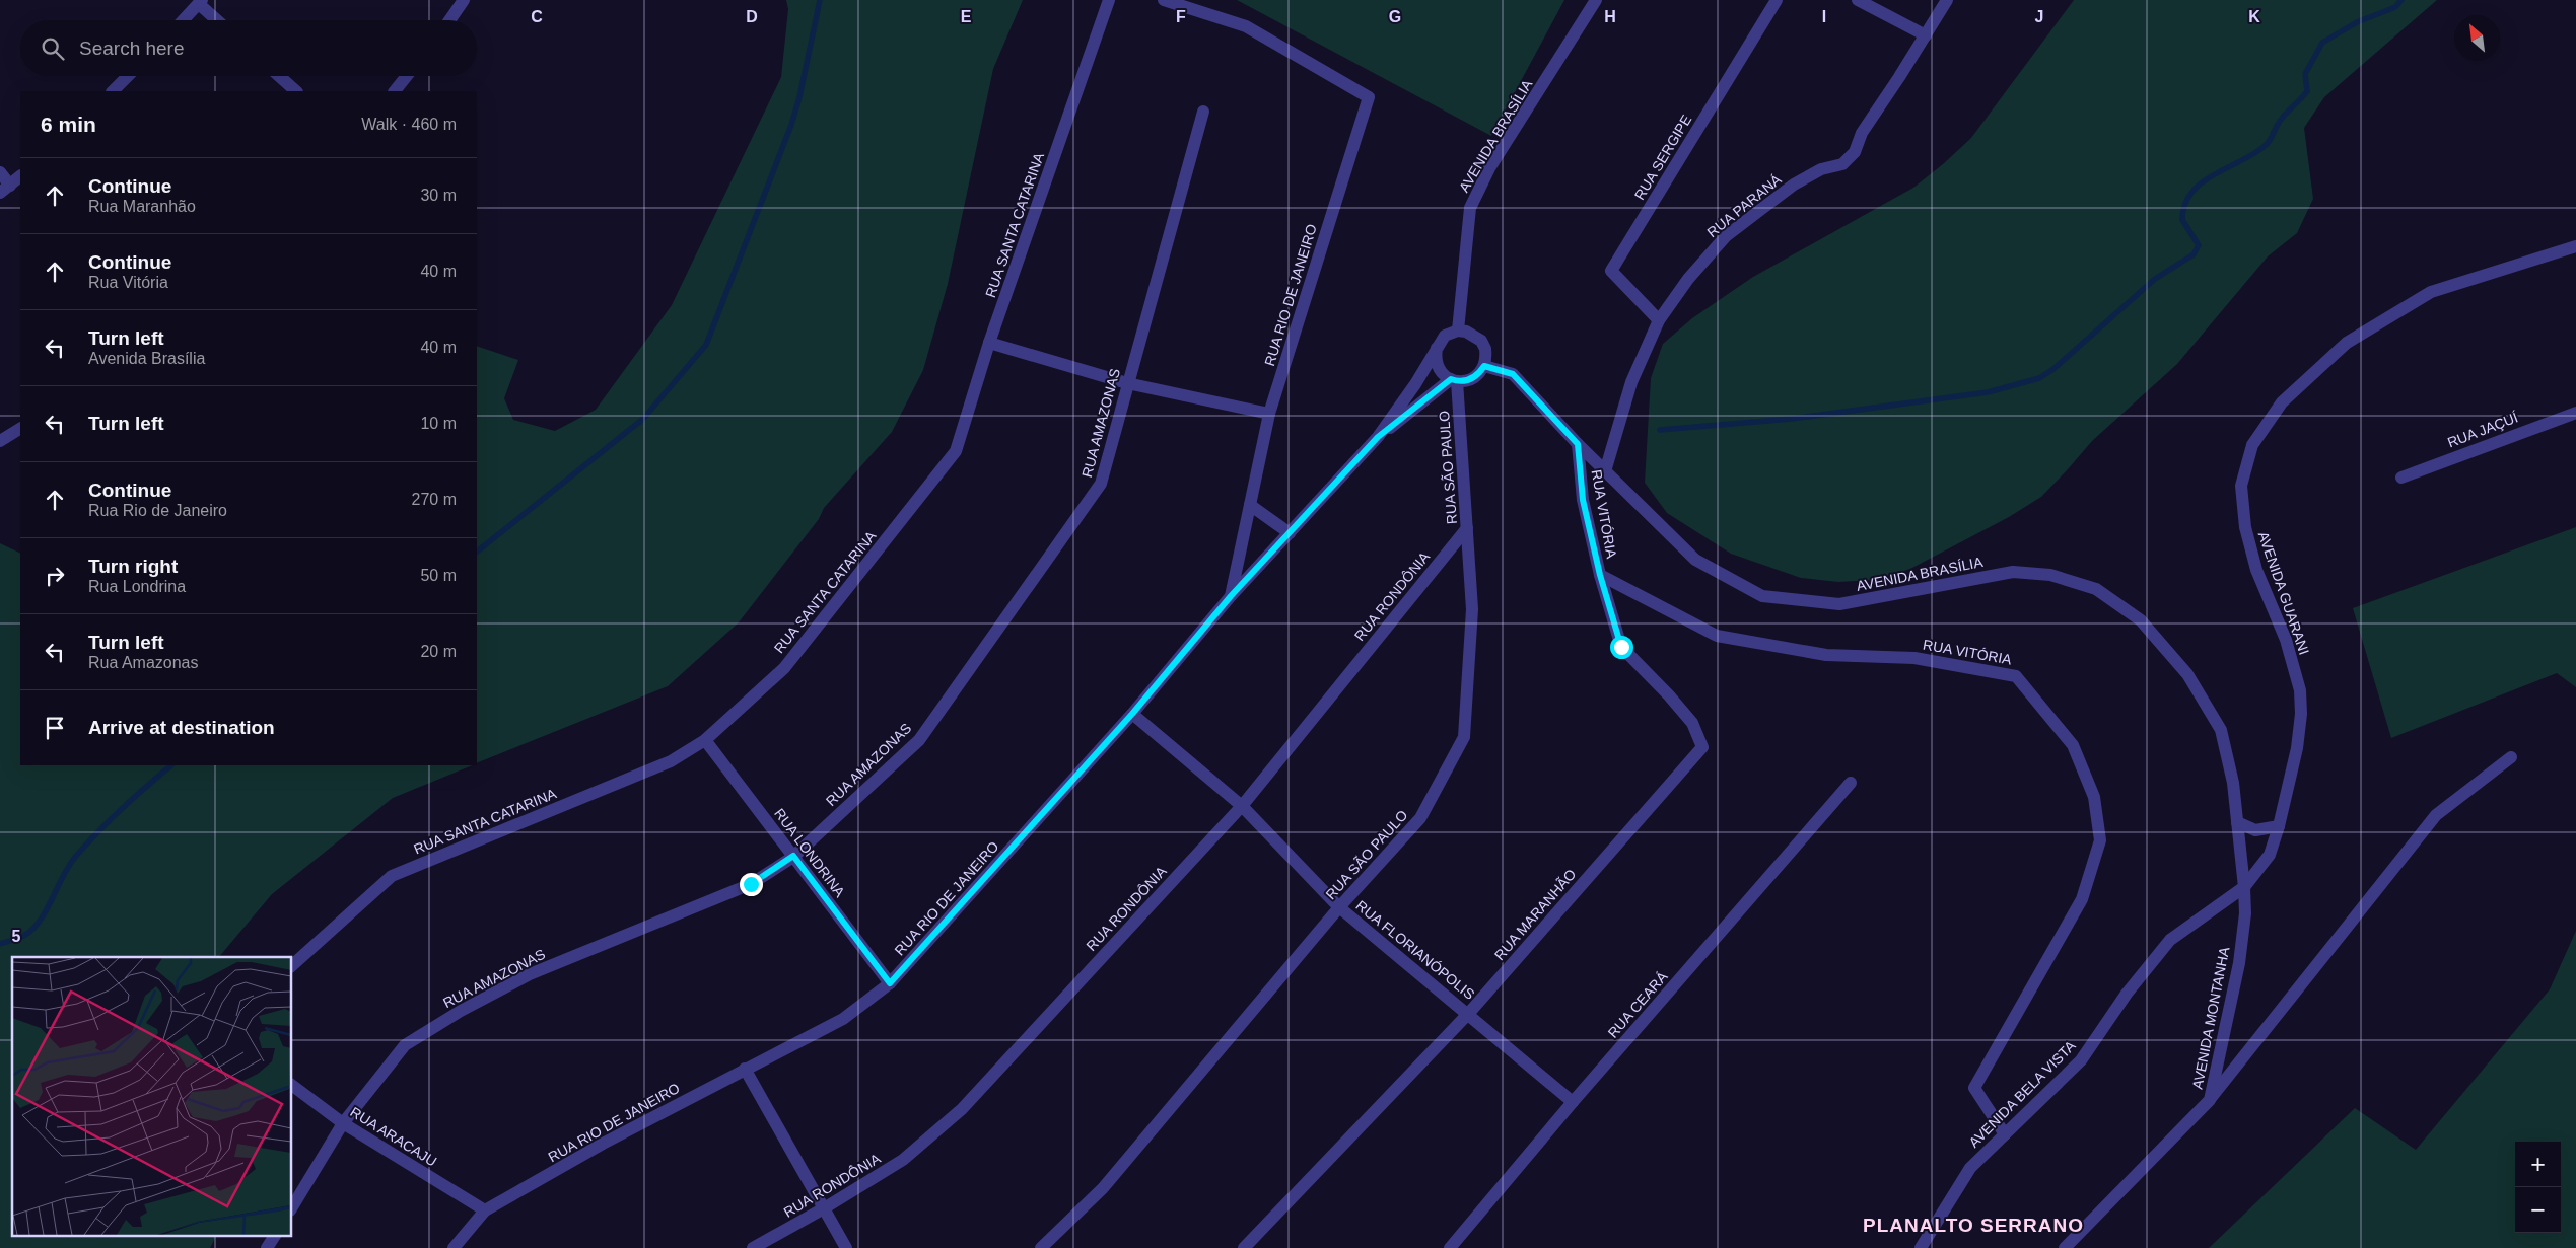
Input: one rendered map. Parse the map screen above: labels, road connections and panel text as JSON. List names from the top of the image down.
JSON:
{
  "streets": {
    "street": [
      "AVENIDA BRASÍLIA",
      "RUA SERGIPE",
      "RUA PARANÁ",
      "RUA SANTA CATARINA",
      "RUA RIO DE JANEIRO",
      "RUA AMAZONAS",
      "RUA JAÇUÍ",
      "RUA SÃO PAULO",
      "RUA VITÓRIA",
      "AVENIDA GUARANI",
      "RUA RONDÔNIA",
      "RUA LONDRINA",
      "RUA MARANHÃO",
      "RUA FLORIANÓPOLIS",
      "RUA CEARÁ",
      "AVENIDA MONTANHA",
      "AVENIDA BELA VISTA",
      "RUA ARACAJU"
    ]
  },
  "crossings": [
    ["AVENIDA BRASÍLIA", "RUA PARANÁ"],
    ["AVENIDA BRASÍLIA", "RUA RIO DE JANEIRO"],
    ["AVENIDA BRASÍLIA", "RUA SÃO PAULO"],
    ["AVENIDA BRASÍLIA", "RUA VITÓRIA"],
    ["AVENIDA BRASÍLIA", "AVENIDA GUARANI"],
    ["AVENIDA BRASÍLIA", "AVENIDA MONTANHA"],
    ["AVENIDA BRASÍLIA", "AVENIDA BELA VISTA"],
    ["RUA SERGIPE", "RUA PARANÁ"],
    ["RUA SANTA CATARINA", "RUA LONDRINA"],
    ["RUA RIO DE JANEIRO", "RUA SÃO PAULO"],
    ["RUA RIO DE JANEIRO", "RUA LONDRINA"],
    ["RUA RIO DE JANEIRO", "RUA FLORIANÓPOLIS"],
    ["RUA RIO DE JANEIRO", "RUA ARACAJU"],
    ["RUA AMAZONAS", "RUA LONDRINA"],
    ["RUA AMAZONAS", "RUA ARACAJU"],
    ["RUA SÃO PAULO", "RUA RONDÔNIA"],
    ["RUA SÃO PAULO", "RUA FLORIANÓPOLIS"],
    ["RUA VITÓRIA", "RUA MARANHÃO"],
    ["RUA VITÓRIA", "AVENIDA BELA VISTA"],
    ["AVENIDA GUARANI", "AVENIDA MONTANHA"],
    ["AVENIDA GUARANI", "AVENIDA BELA VISTA"],
    ["RUA RONDÔNIA", "RUA FLORIANÓPOLIS"],
    ["RUA MARANHÃO", "RUA FLORIANÓPOLIS"],
    ["RUA FLORIANÓPOLIS", "RUA CEARÁ"],
    ["AVENIDA MONTANHA", "AVENIDA BELA VISTA"]
  ],
  "districts": ["PLANALTO SERRANO"],
  "north": "top left",
  "page": {
    "search": "Search here",
    "heading": ["6 min", "Walk · 460 m"],
    "list": [
      ["Continue", "Rua Maranhão", "30 m"],
      ["Continue", "Rua Vitória", "40 m"],
      ["Turn left", "Avenida Brasília", "40 m"],
      ["Turn left", "10 m"],
      ["Continue", "Rua Rio de Janeiro", "270 m"],
      ["Turn right", "Rua Londrina", "50 m"],
      ["Turn left", "Rua Amazonas", "20 m"],
      "Arrive at destination"
    ],
    "map_buttons": ["+", "−"]
  },
  "grid": {
    "columns": [
      "C",
      "D",
      "E",
      "F",
      "G",
      "H",
      "I",
      "J",
      "K"
    ],
    "rows": ["5"]
  }
}
